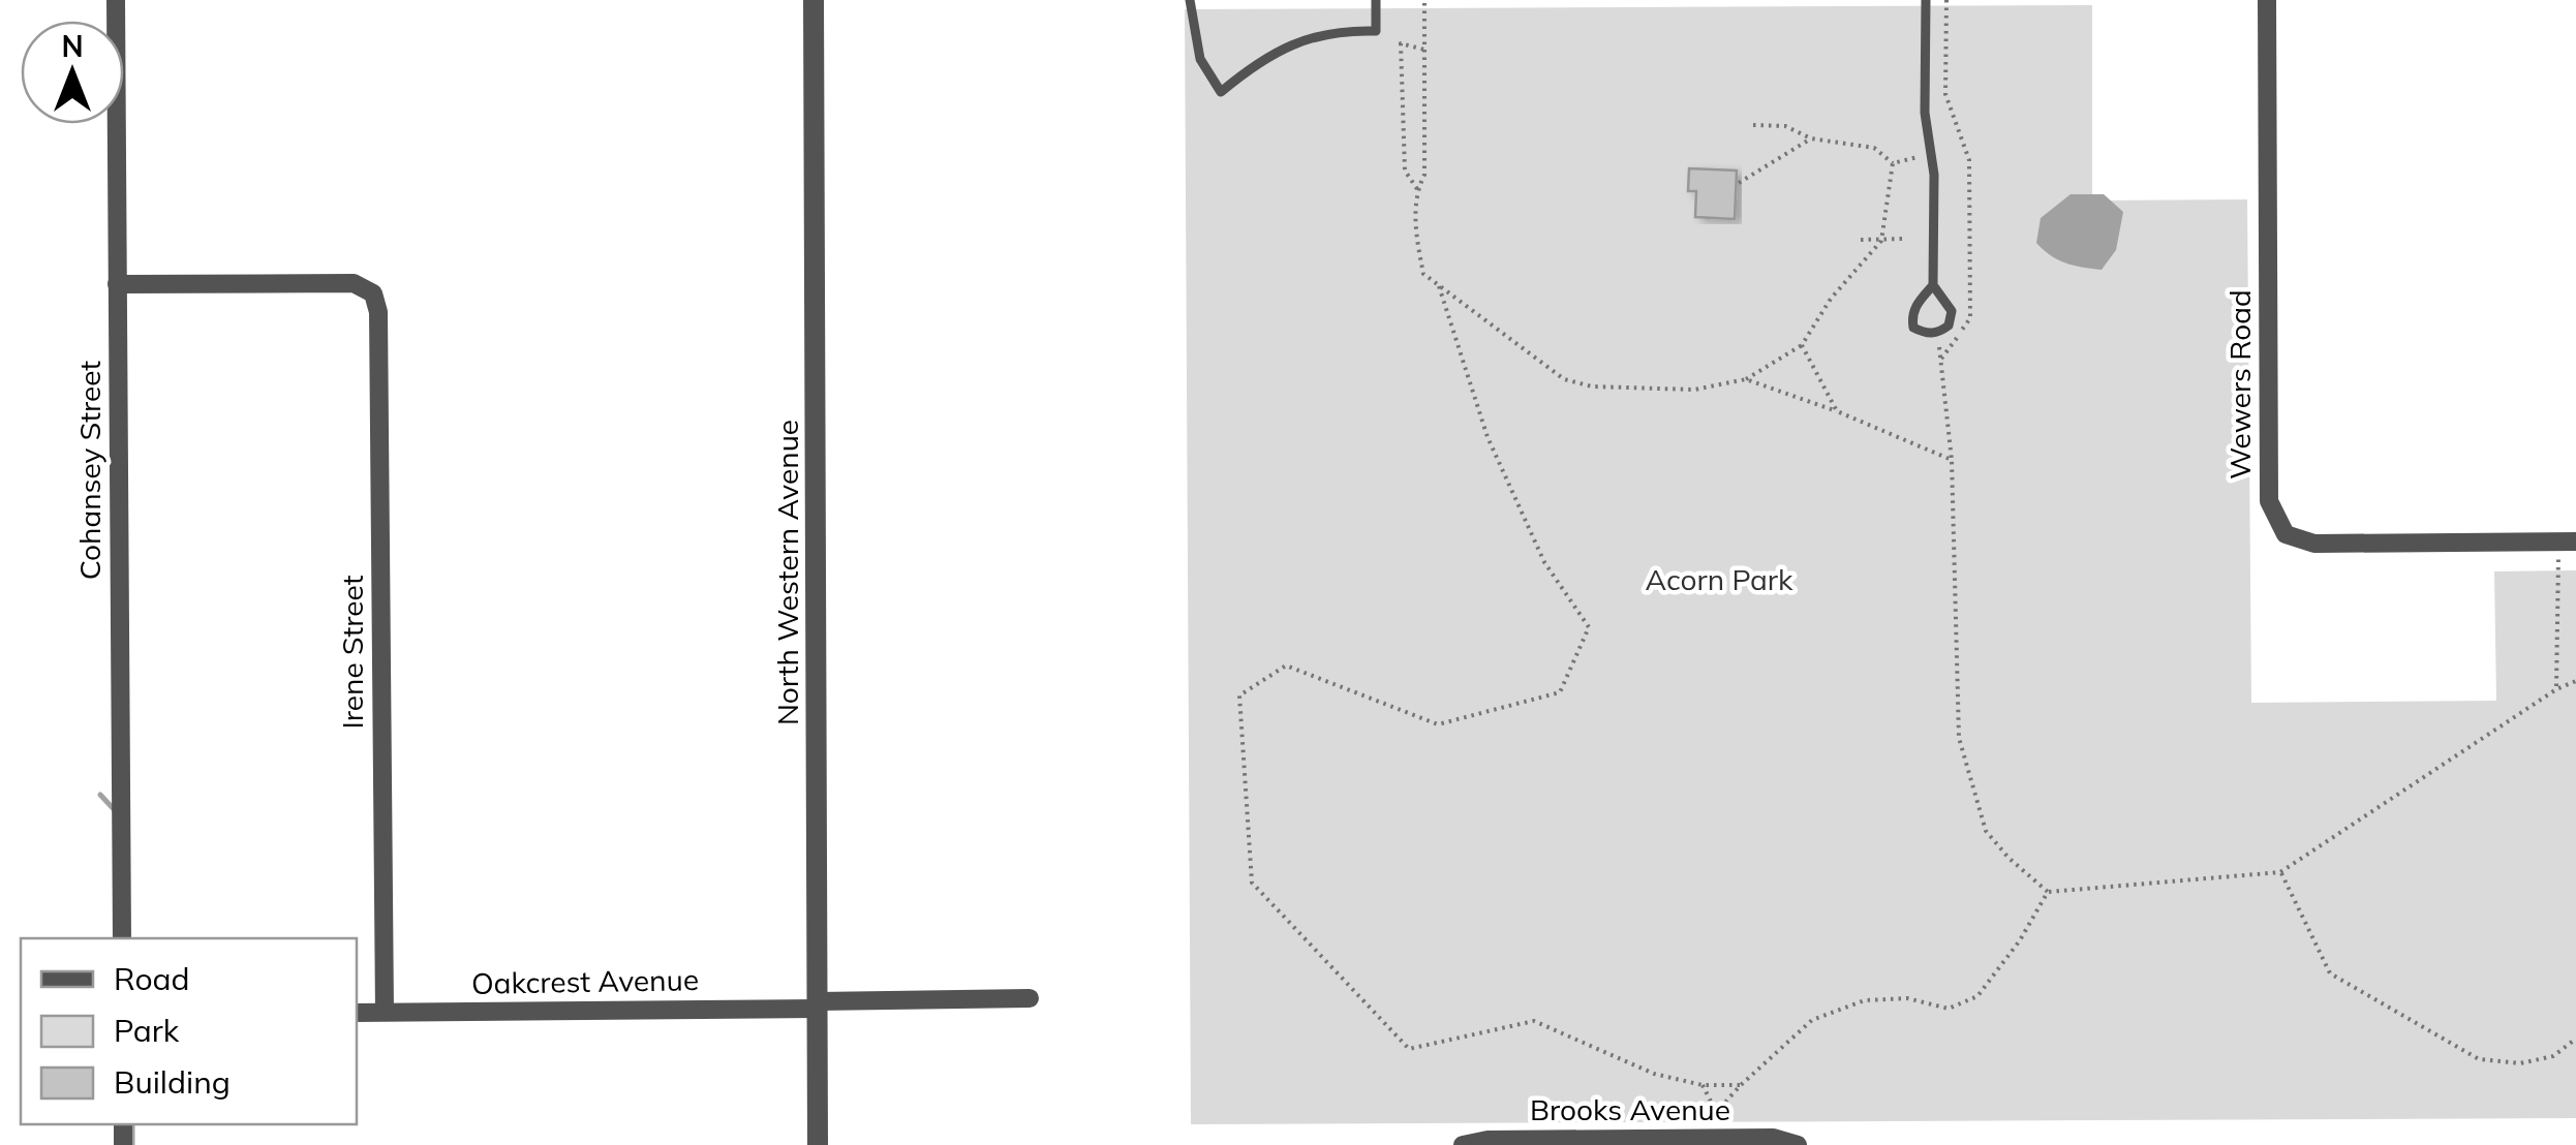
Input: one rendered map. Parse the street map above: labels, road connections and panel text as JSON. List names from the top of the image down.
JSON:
{
  "streets": {
    "street": [
      "Wewers Road",
      "Cohansey Street",
      "North Western Avenue",
      "Irene Street",
      "Oakcrest Avenue",
      "Brooks Avenue"
    ]
  },
  "crossings": [
    ["Cohansey Street", "Irene Street"],
    ["North Western Avenue", "Oakcrest Avenue"],
    ["Irene Street", "Oakcrest Avenue"]
  ],
  "parks": ["Acorn Park"],
  "legend": ["Road", "Park", "Building"],
  "north": "top"
}
